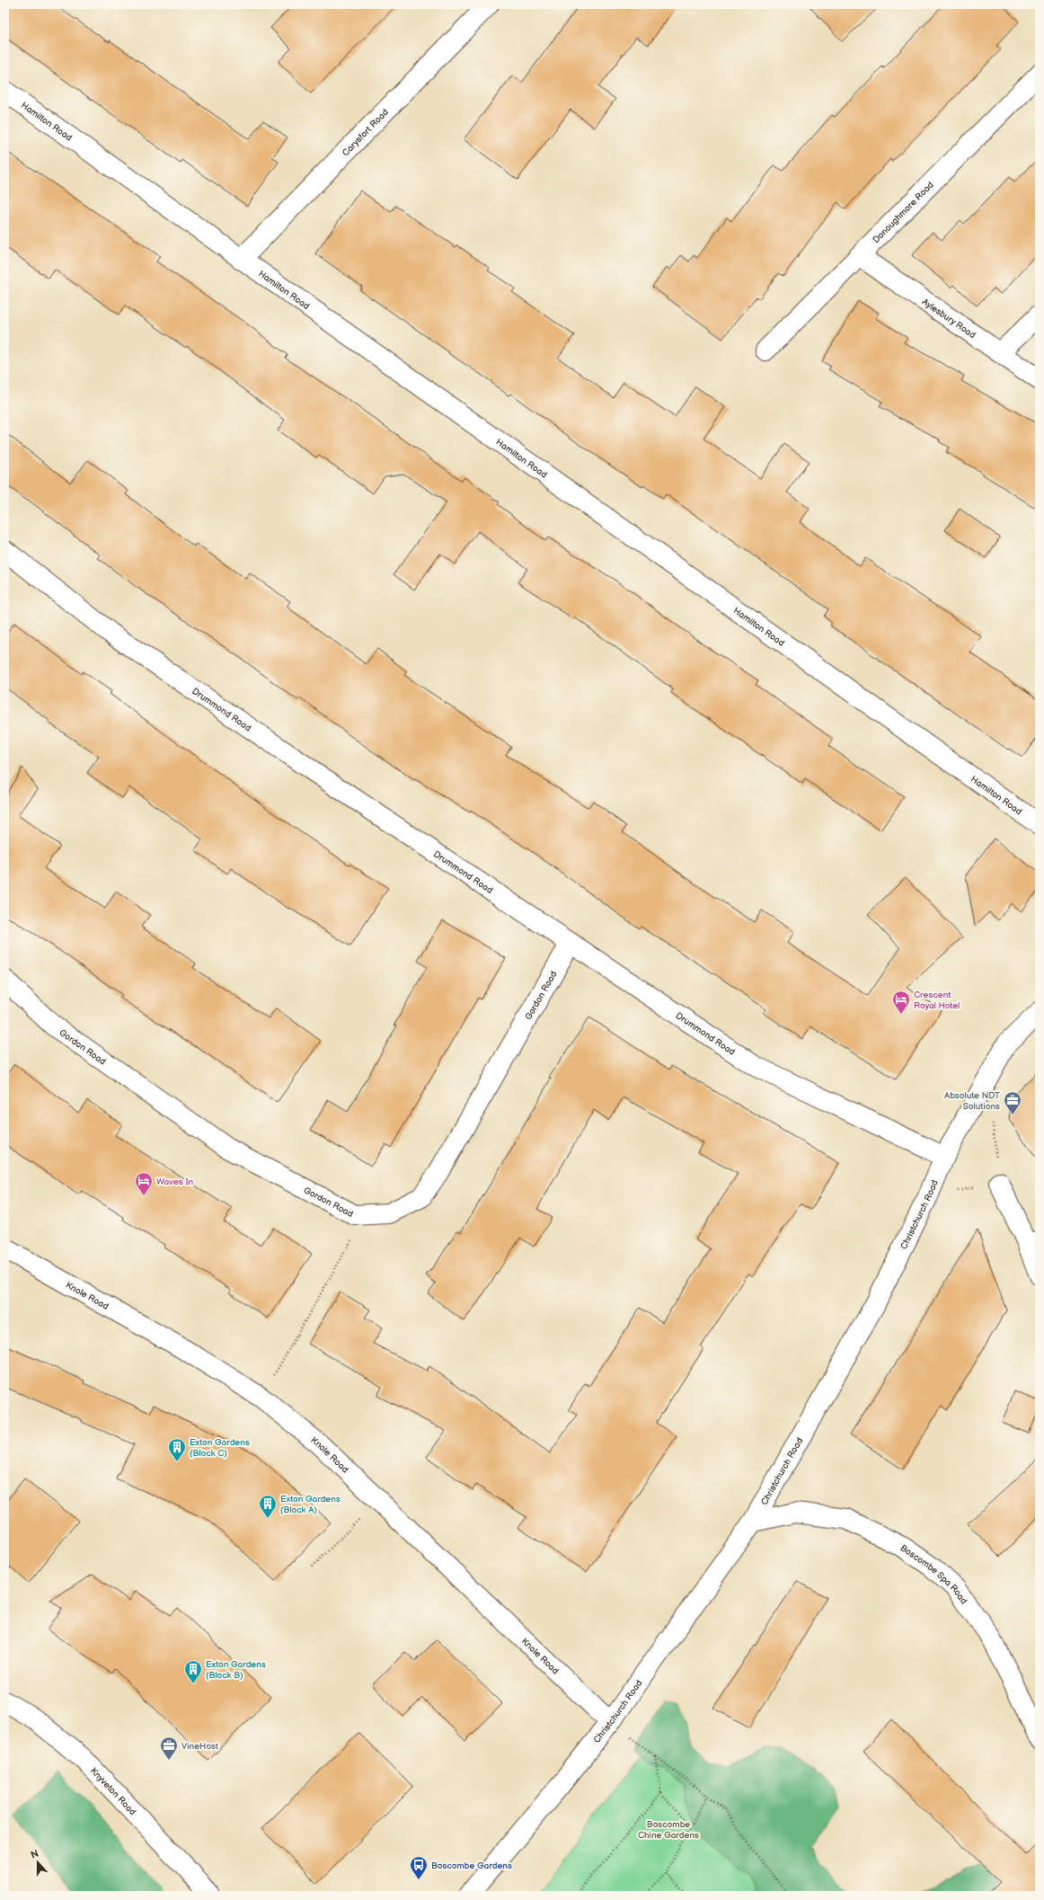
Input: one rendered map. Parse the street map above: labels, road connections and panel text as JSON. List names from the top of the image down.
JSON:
{
  "streets": {
    "street": [
      "Hamilton Road",
      "Carysfort Road",
      "Donoughmore Road",
      "Aylesbury Road",
      "Drummond Road",
      "Gordon Road",
      "Christchurch Road",
      "Knole Road",
      "Boscombe Spa Road",
      "Knyveton Road"
    ]
  },
  "crossings": [
    ["Hamilton Road", "Carysfort Road"],
    ["Donoughmore Road", "Aylesbury Road"],
    ["Drummond Road", "Gordon Road"],
    ["Drummond Road", "Christchurch Road"],
    ["Christchurch Road", "Knole Road"],
    ["Christchurch Road", "Boscombe Spa Road"]
  ],
  "parks": ["Boscombe Chine Gardens"],
  "places": {
    "hotel": ["Crescent Royal Hotel", "Waves In"],
    "office": ["Absolute NDT Solutions", "VineHost"],
    "building": ["Exton Gardens (Block C)", "Exton Gardens (Block A)", "Exton Gardens (Block B)"],
    "bus stop": ["Boscombe Gardens"]
  },
  "north": "top"
}
